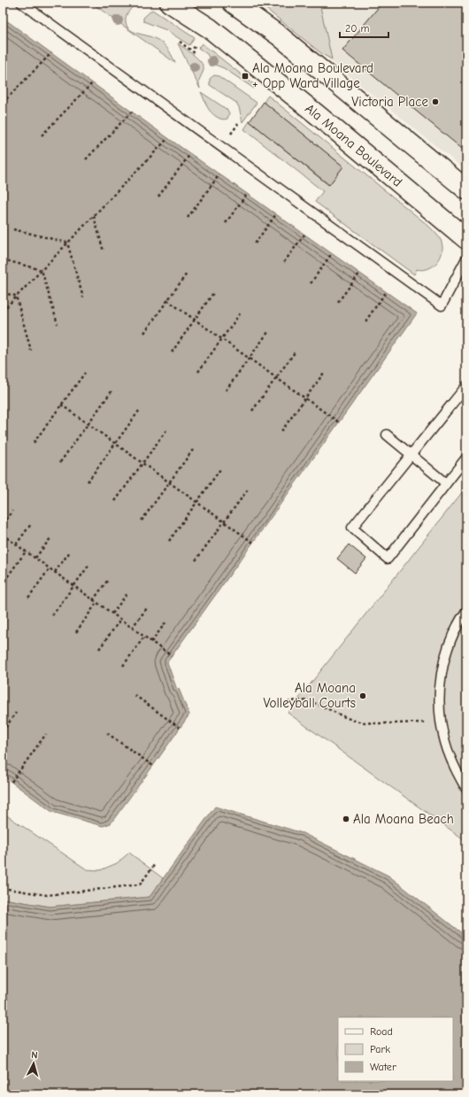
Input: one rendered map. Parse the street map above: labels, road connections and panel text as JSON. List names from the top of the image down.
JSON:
{
  "streets": {
    "main road": ["Ala Moana Boulevard"]
  },
  "places": {
    "transit": ["Ala Moana Boulevard + Opp Ward Village"],
    "other": ["Victoria Place", "Ala Moana Volleyball Courts", "Ala Moana Beach"]
  },
  "legend": ["Road", "Park", "Water"],
  "scale_bar": "20 m",
  "north": "top"
}
